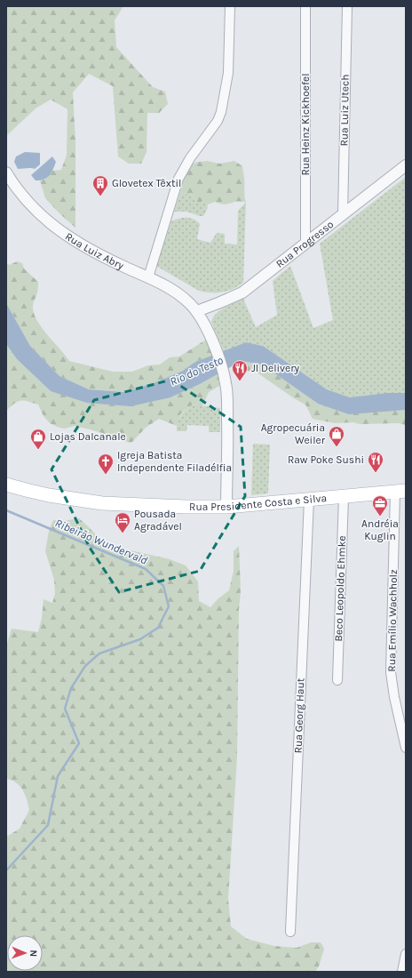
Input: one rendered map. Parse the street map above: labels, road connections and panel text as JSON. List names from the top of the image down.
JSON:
{
  "streets": {
    "main road": ["Rua Presidente Costa e Silva"],
    "street": [
      "Rua Luiz Utech",
      "Rua Heinz Kickhoefel",
      "Rua Progresso",
      "Rua Luiz Abry",
      "Beco Leopoldo Ehmke",
      "Rua Emílio Wachholz",
      "Rua Georg Haut"
    ]
  },
  "crossings": [
    ["Rua Luiz Utech", "Rua Progresso"],
    ["Rua Heinz Kickhoefel", "Rua Progresso"],
    ["Rua Progresso", "Rua Luiz Abry"],
    ["Rua Luiz Abry", "Rua Presidente Costa e Silva"],
    ["Rua Presidente Costa e Silva", "Beco Leopoldo Ehmke"],
    ["Rua Presidente Costa e Silva", "Rua Emílio Wachholz"],
    ["Rua Presidente Costa e Silva", "Rua Georg Haut"]
  ],
  "water": ["Rio do Testo", "Ribeirão Wundervald"],
  "places": {
    "building": ["Glovetex Têxtil"],
    "restaurant": ["JI Delivery", "Raw Poke Sushi"],
    "shop": ["Agropecuária Weiler", "Lojas Dalcanale"],
    "church": ["Igreja Batista Independente Filadélfia"],
    "office": ["Andréia Kuglin"],
    "hotel": ["Pousada Agradável"]
  },
  "north": "right"
}
